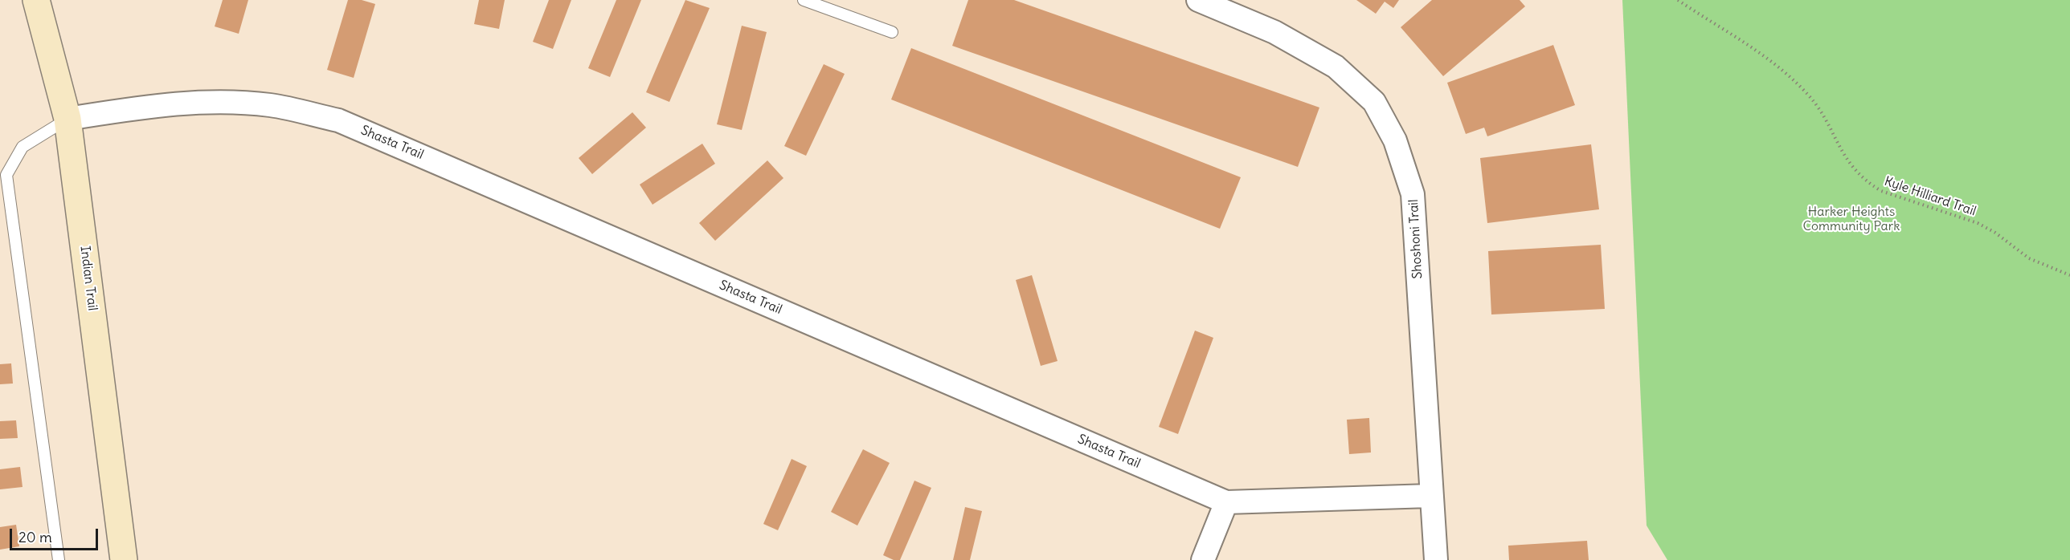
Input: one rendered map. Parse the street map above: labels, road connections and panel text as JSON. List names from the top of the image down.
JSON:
{
  "streets": {
    "street": ["Shasta Trail", "Shoshoni Trail", "Indian Trail"],
    "path": ["Kyle Hilliard Trail"]
  },
  "crossings": [
    ["Shasta Trail", "Shoshoni Trail"],
    ["Shasta Trail", "Indian Trail"]
  ],
  "parks": ["Harker Heights Community Park"],
  "scale_bar": "20 m"
}
